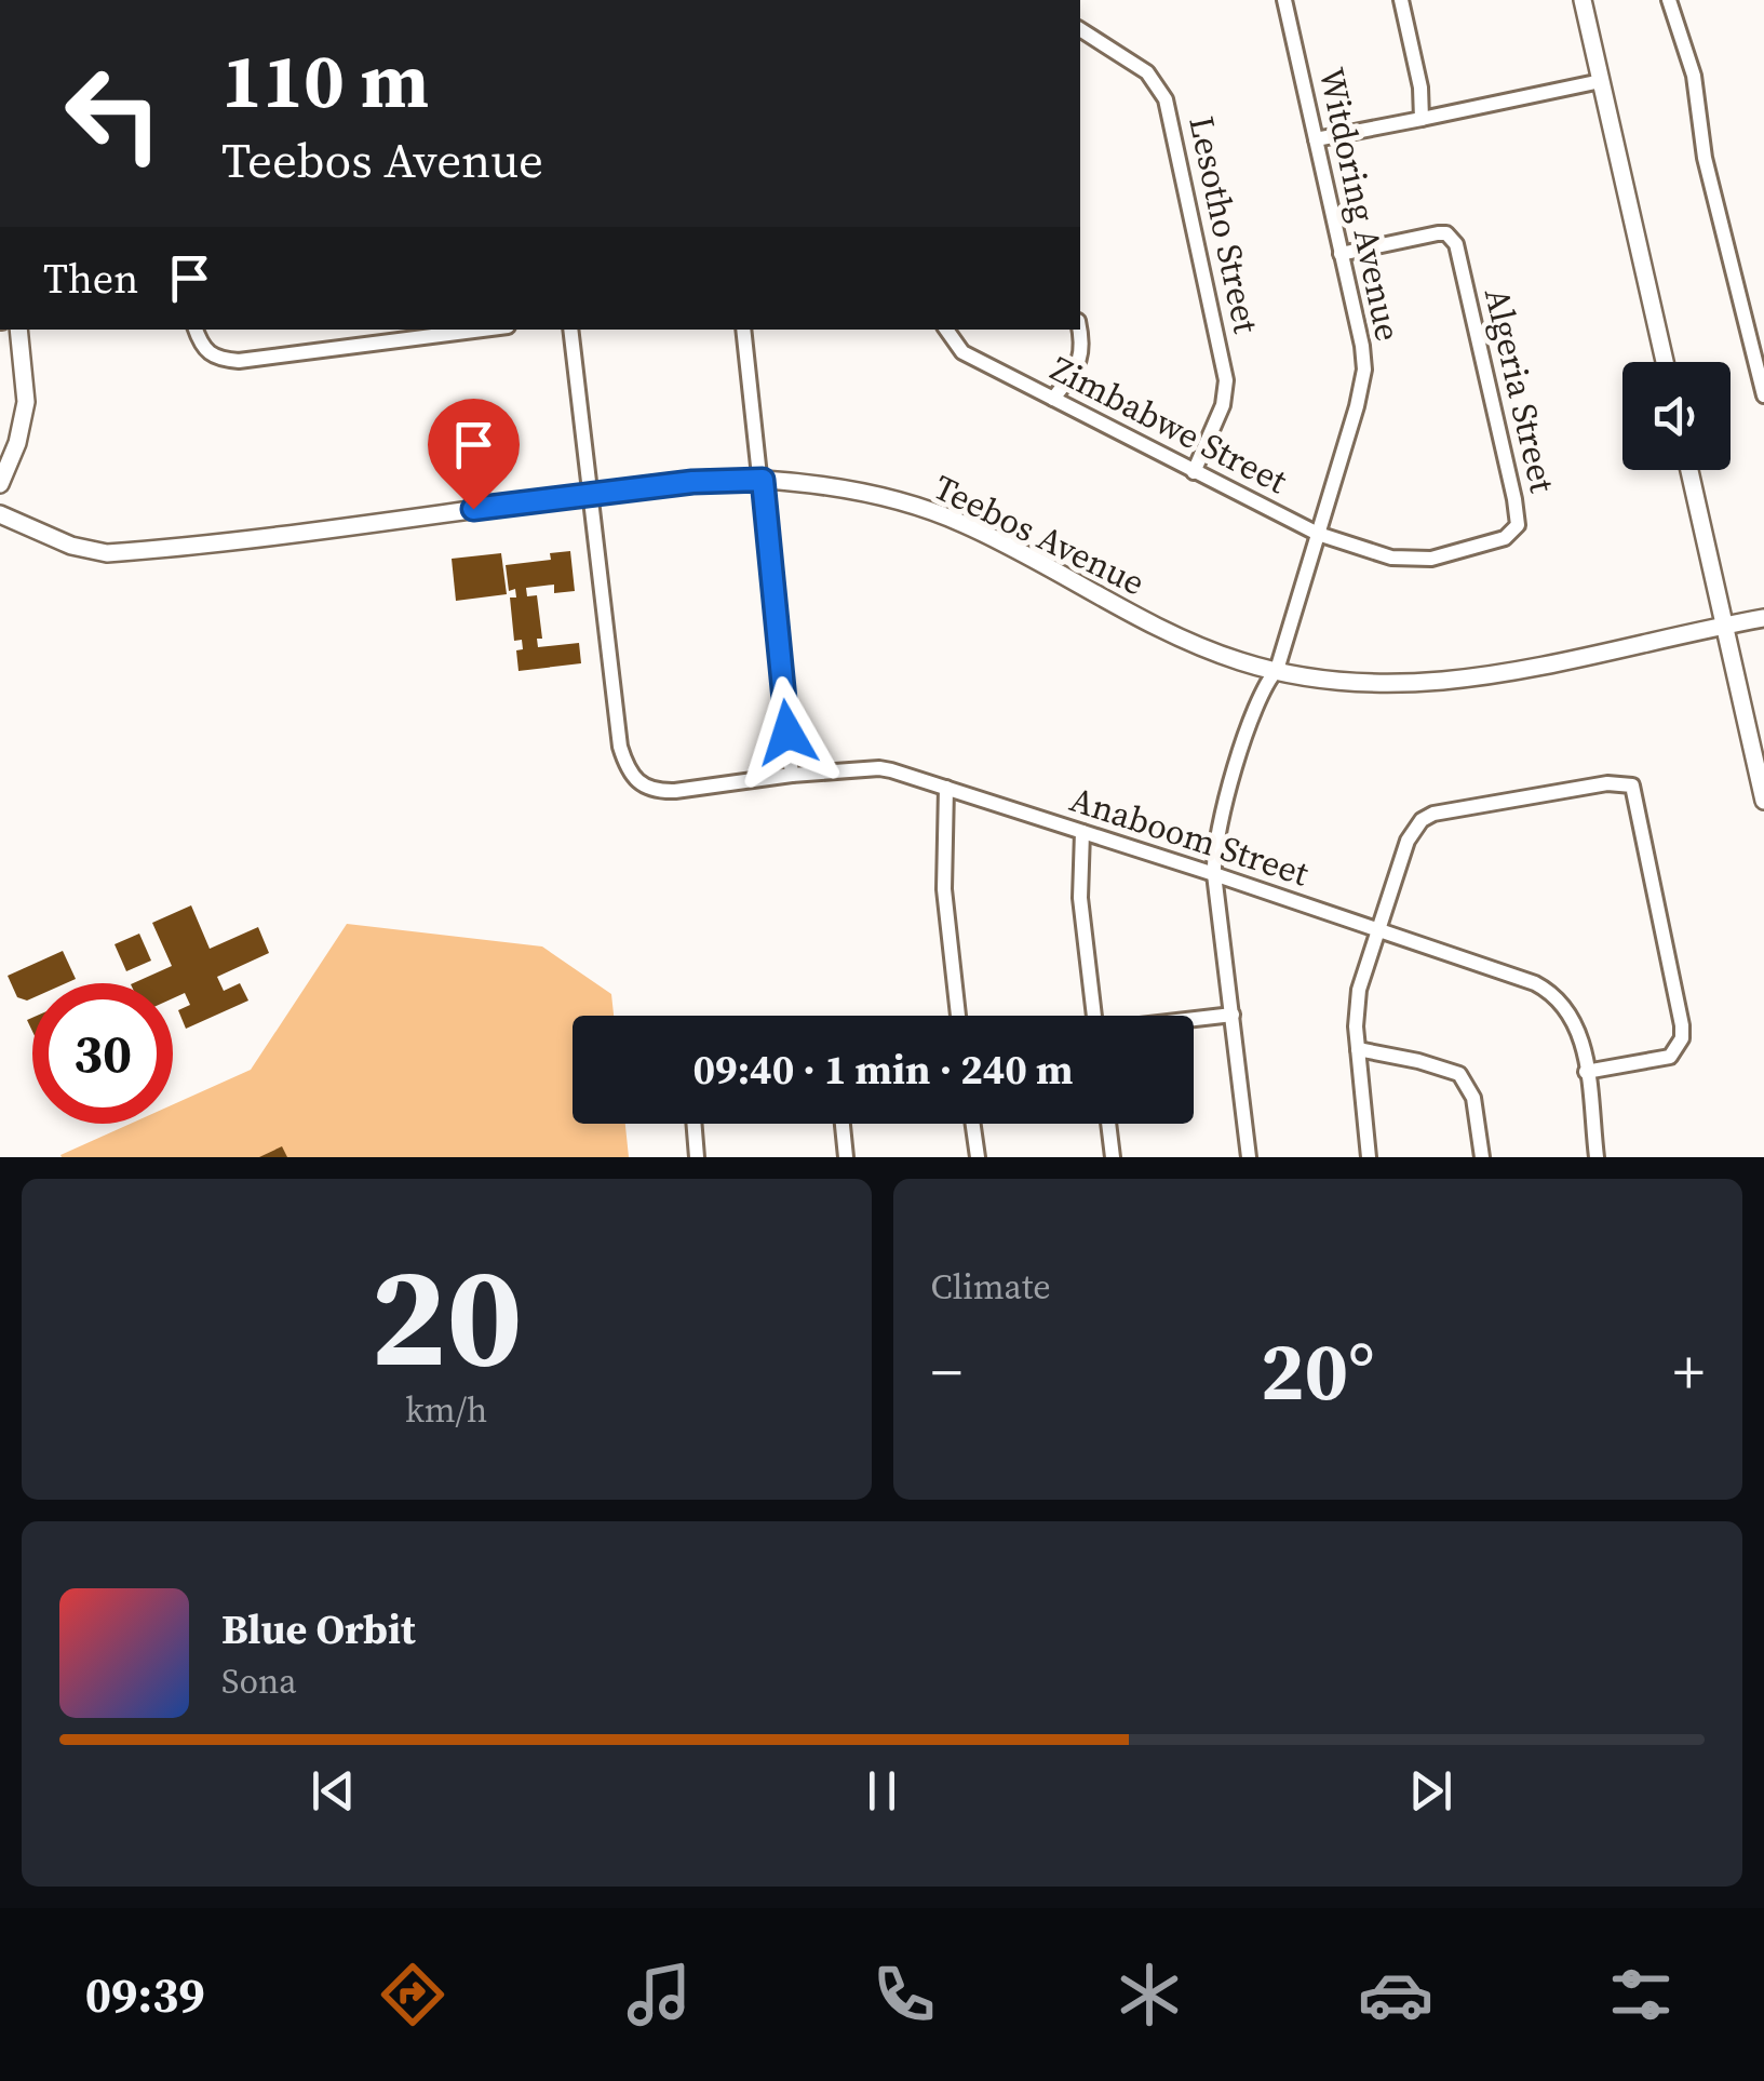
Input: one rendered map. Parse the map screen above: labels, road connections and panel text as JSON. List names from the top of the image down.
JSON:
{
  "streets": {
    "street": [
      "Witdoring Avenue",
      "Lesotho Street",
      "Algeria Street",
      "Zimbabwe Street",
      "Teebos Avenue",
      "Anaboom Street"
    ]
  },
  "crossings": [
    ["Witdoring Avenue", "Algeria Street"],
    ["Witdoring Avenue", "Zimbabwe Street"],
    ["Witdoring Avenue", "Teebos Avenue"],
    ["Witdoring Avenue", "Anaboom Street"],
    ["Lesotho Street", "Zimbabwe Street"],
    ["Algeria Street", "Zimbabwe Street"],
    ["Teebos Avenue", "Anaboom Street"]
  ],
  "page": {
    "turn": ["110 m", "Teebos Avenue"],
    "then": "Then",
    "limit": "30",
    "trip": "09:40 · 1 min · 240 m",
    "tile": [
      ["20", "km/h"],
      "Climate"
    ],
    "heat": ["−", "20°", "+"],
    "song": ["Blue Orbit", "Sona"],
    "tabs": "09:39"
  }
}
